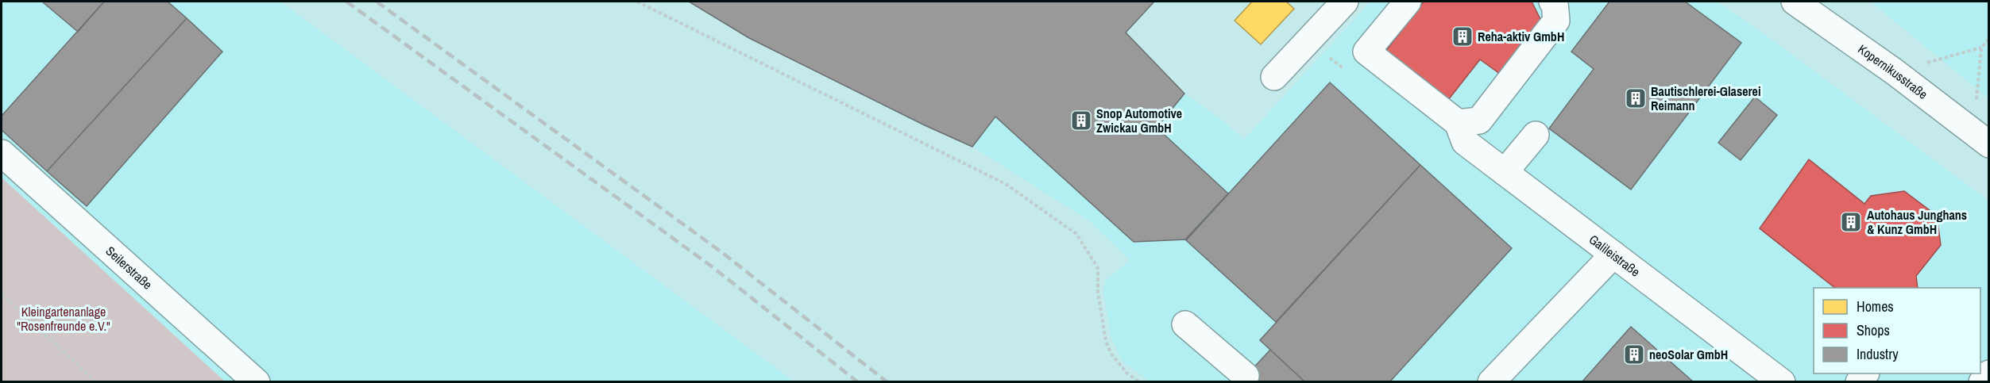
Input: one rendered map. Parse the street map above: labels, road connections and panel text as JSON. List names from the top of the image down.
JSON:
{
  "streets": {
    "street": ["Kopernikusstraße", "Galileistraße", "Seilerstraße"]
  },
  "parks": ["Kleingartenanlage \"Rosenfreunde e.V.\""],
  "places": {
    "building": [
      "Reha-aktiv GmbH",
      "Bautischlerei-Glaserei Reimann",
      "Snop Automotive Zwickau GmbH",
      "Autohaus Junghans & Kunz GmbH",
      "neoSolar GmbH"
    ]
  },
  "legend": ["Homes", "Shops", "Industry"]
}
